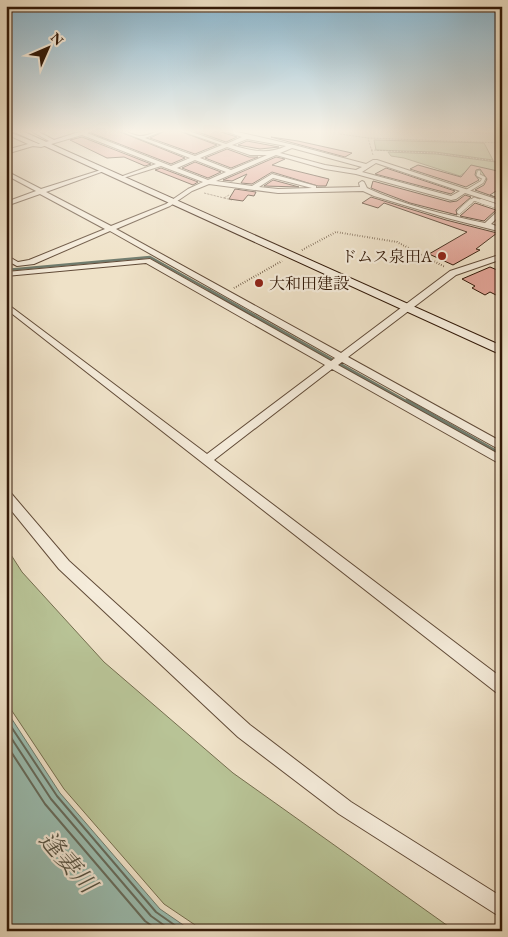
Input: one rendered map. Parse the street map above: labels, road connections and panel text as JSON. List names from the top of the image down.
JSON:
{
  "water": ["逢妻川"],
  "places": ["ドムス泉田A", "大和田建設"],
  "north": "top right"
}
